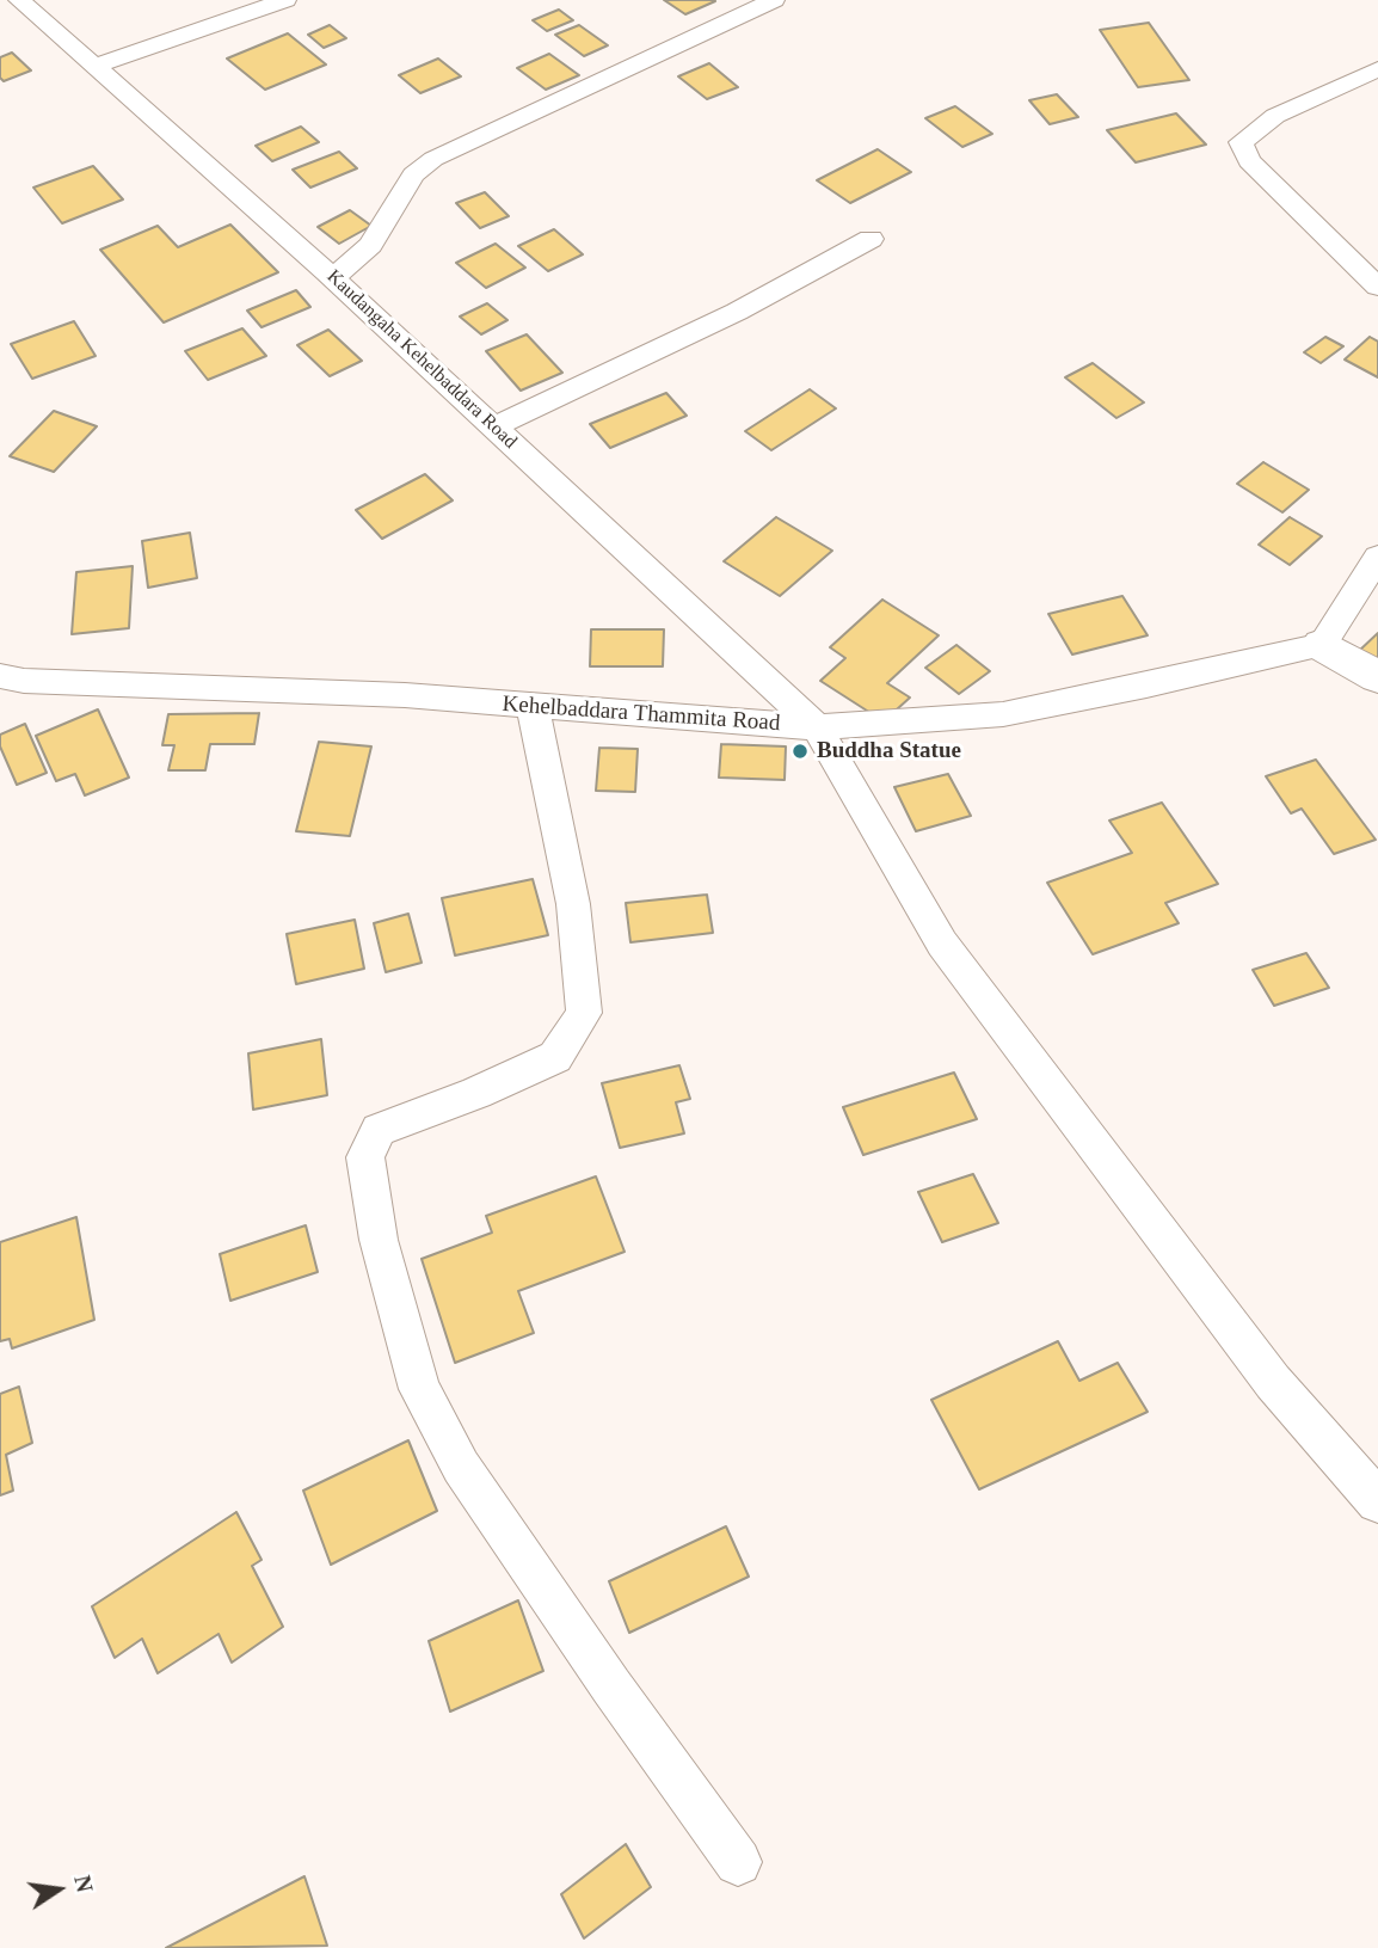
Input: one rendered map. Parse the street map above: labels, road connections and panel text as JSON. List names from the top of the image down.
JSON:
{
  "streets": {
    "street": ["Kaudangaha Kehelbaddara Road", "Kehelbaddara Thammita Road"]
  },
  "crossings": [
    ["Kaudangaha Kehelbaddara Road", "Kehelbaddara Thammita Road"]
  ],
  "places": ["Buddha Statue"],
  "north": "right"
}
